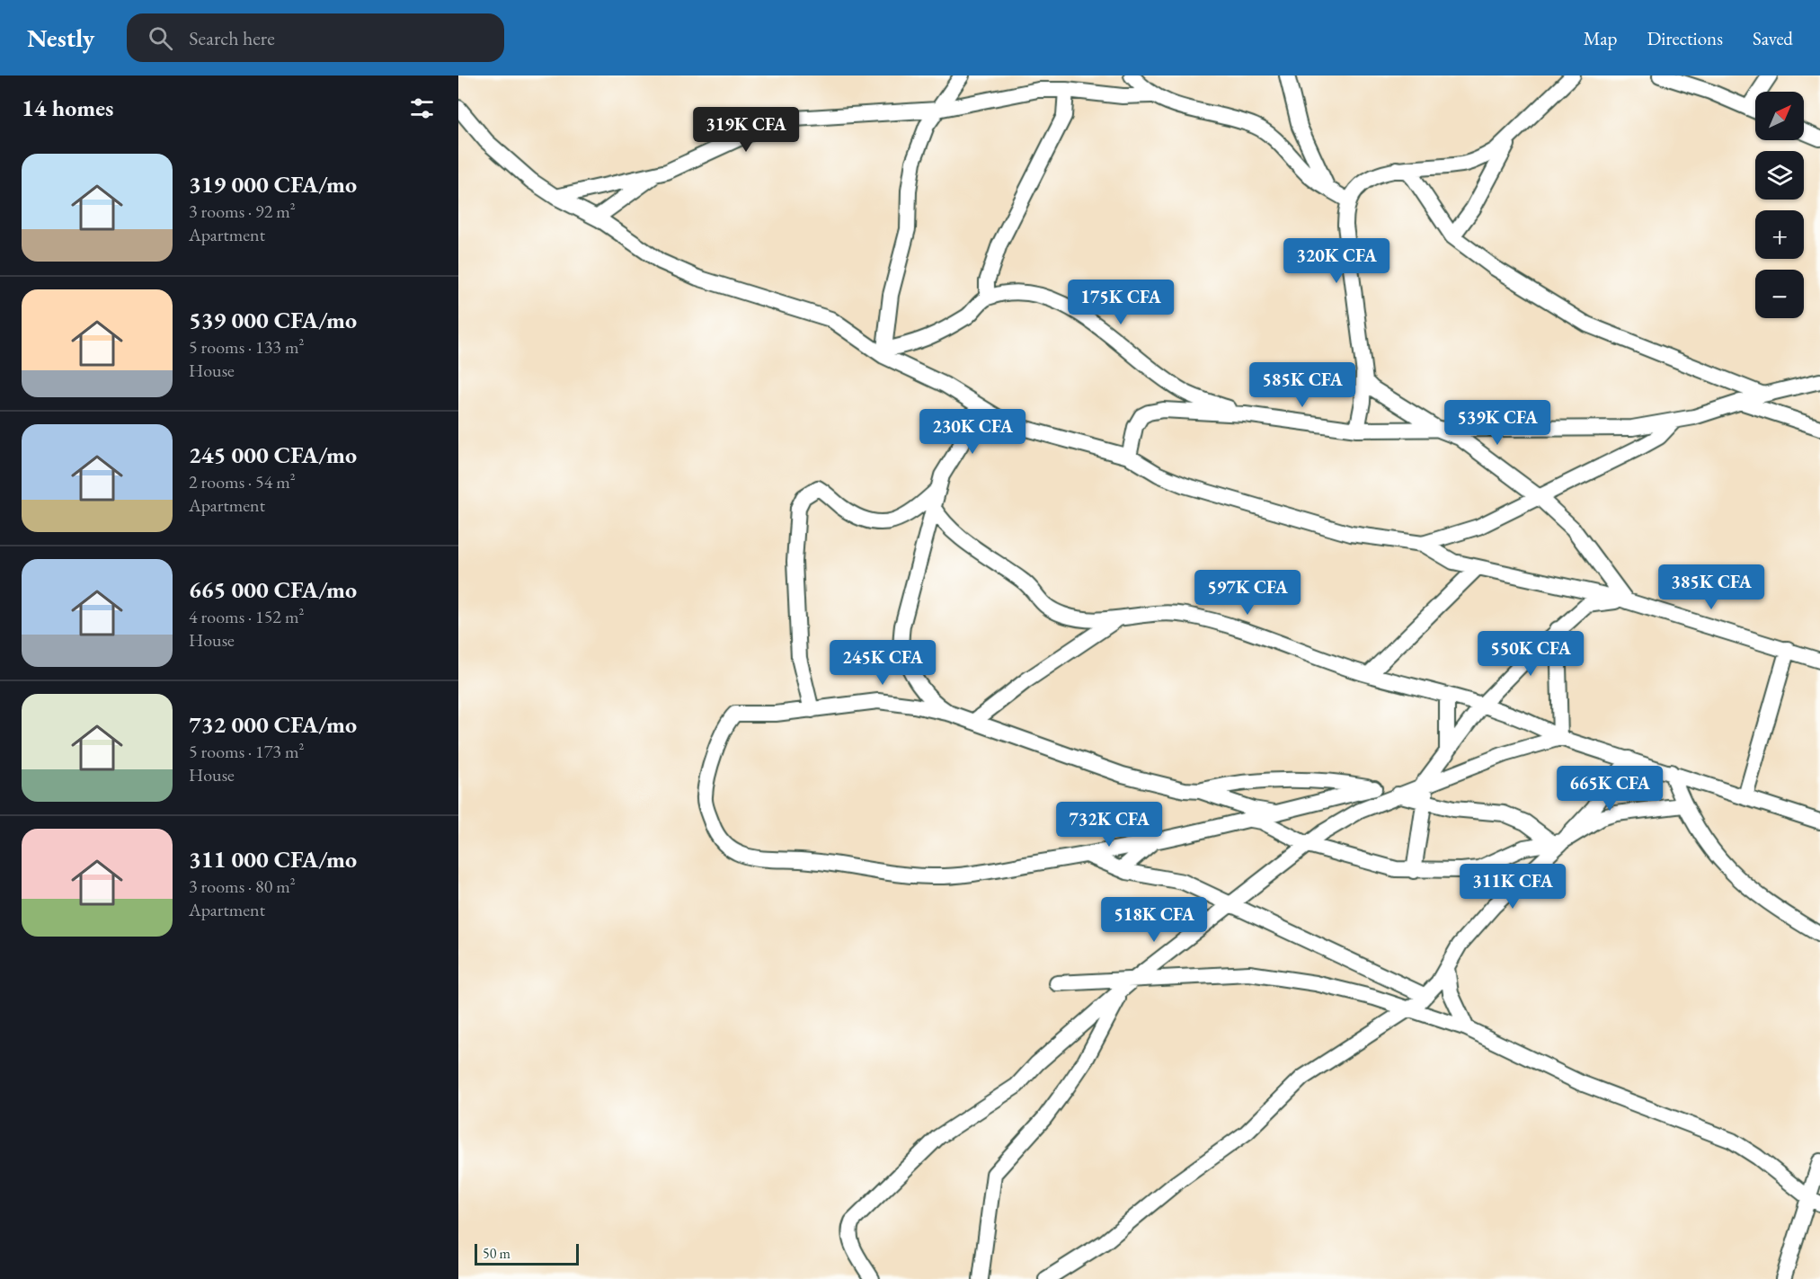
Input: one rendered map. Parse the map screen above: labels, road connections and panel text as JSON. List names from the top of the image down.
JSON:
{
  "scale_bar": "50 m",
  "north": "top right",
  "page": {
    "header": "Nestly",
    "search": "Search here",
    "nav": ["Map", "Directions", "Saved"],
    "heading": "14 homes",
    "map_buttons": ["+", "−"],
    "price": [
      "319K CFA",
      "320K CFA",
      "175K CFA",
      "585K CFA",
      "539K CFA",
      "230K CFA",
      "385K CFA",
      "597K CFA",
      "550K CFA",
      "245K CFA",
      "665K CFA",
      "732K CFA",
      "311K CFA",
      "518K CFA"
    ],
    "list": [
      {
        "name": "319 000 CFA/mo",
        "note": "3 rooms · 92 m² · Apartment"
      },
      {
        "name": "539 000 CFA/mo",
        "note": "5 rooms · 133 m² · House"
      },
      {
        "name": "245 000 CFA/mo",
        "note": "2 rooms · 54 m² · Apartment"
      },
      {
        "name": "665 000 CFA/mo",
        "note": "4 rooms · 152 m² · House"
      },
      {
        "name": "732 000 CFA/mo",
        "note": "5 rooms · 173 m² · House"
      },
      {
        "name": "311 000 CFA/mo",
        "note": "3 rooms · 80 m² · Apartment"
      }
    ],
    "scale": "50 m"
  }
}
